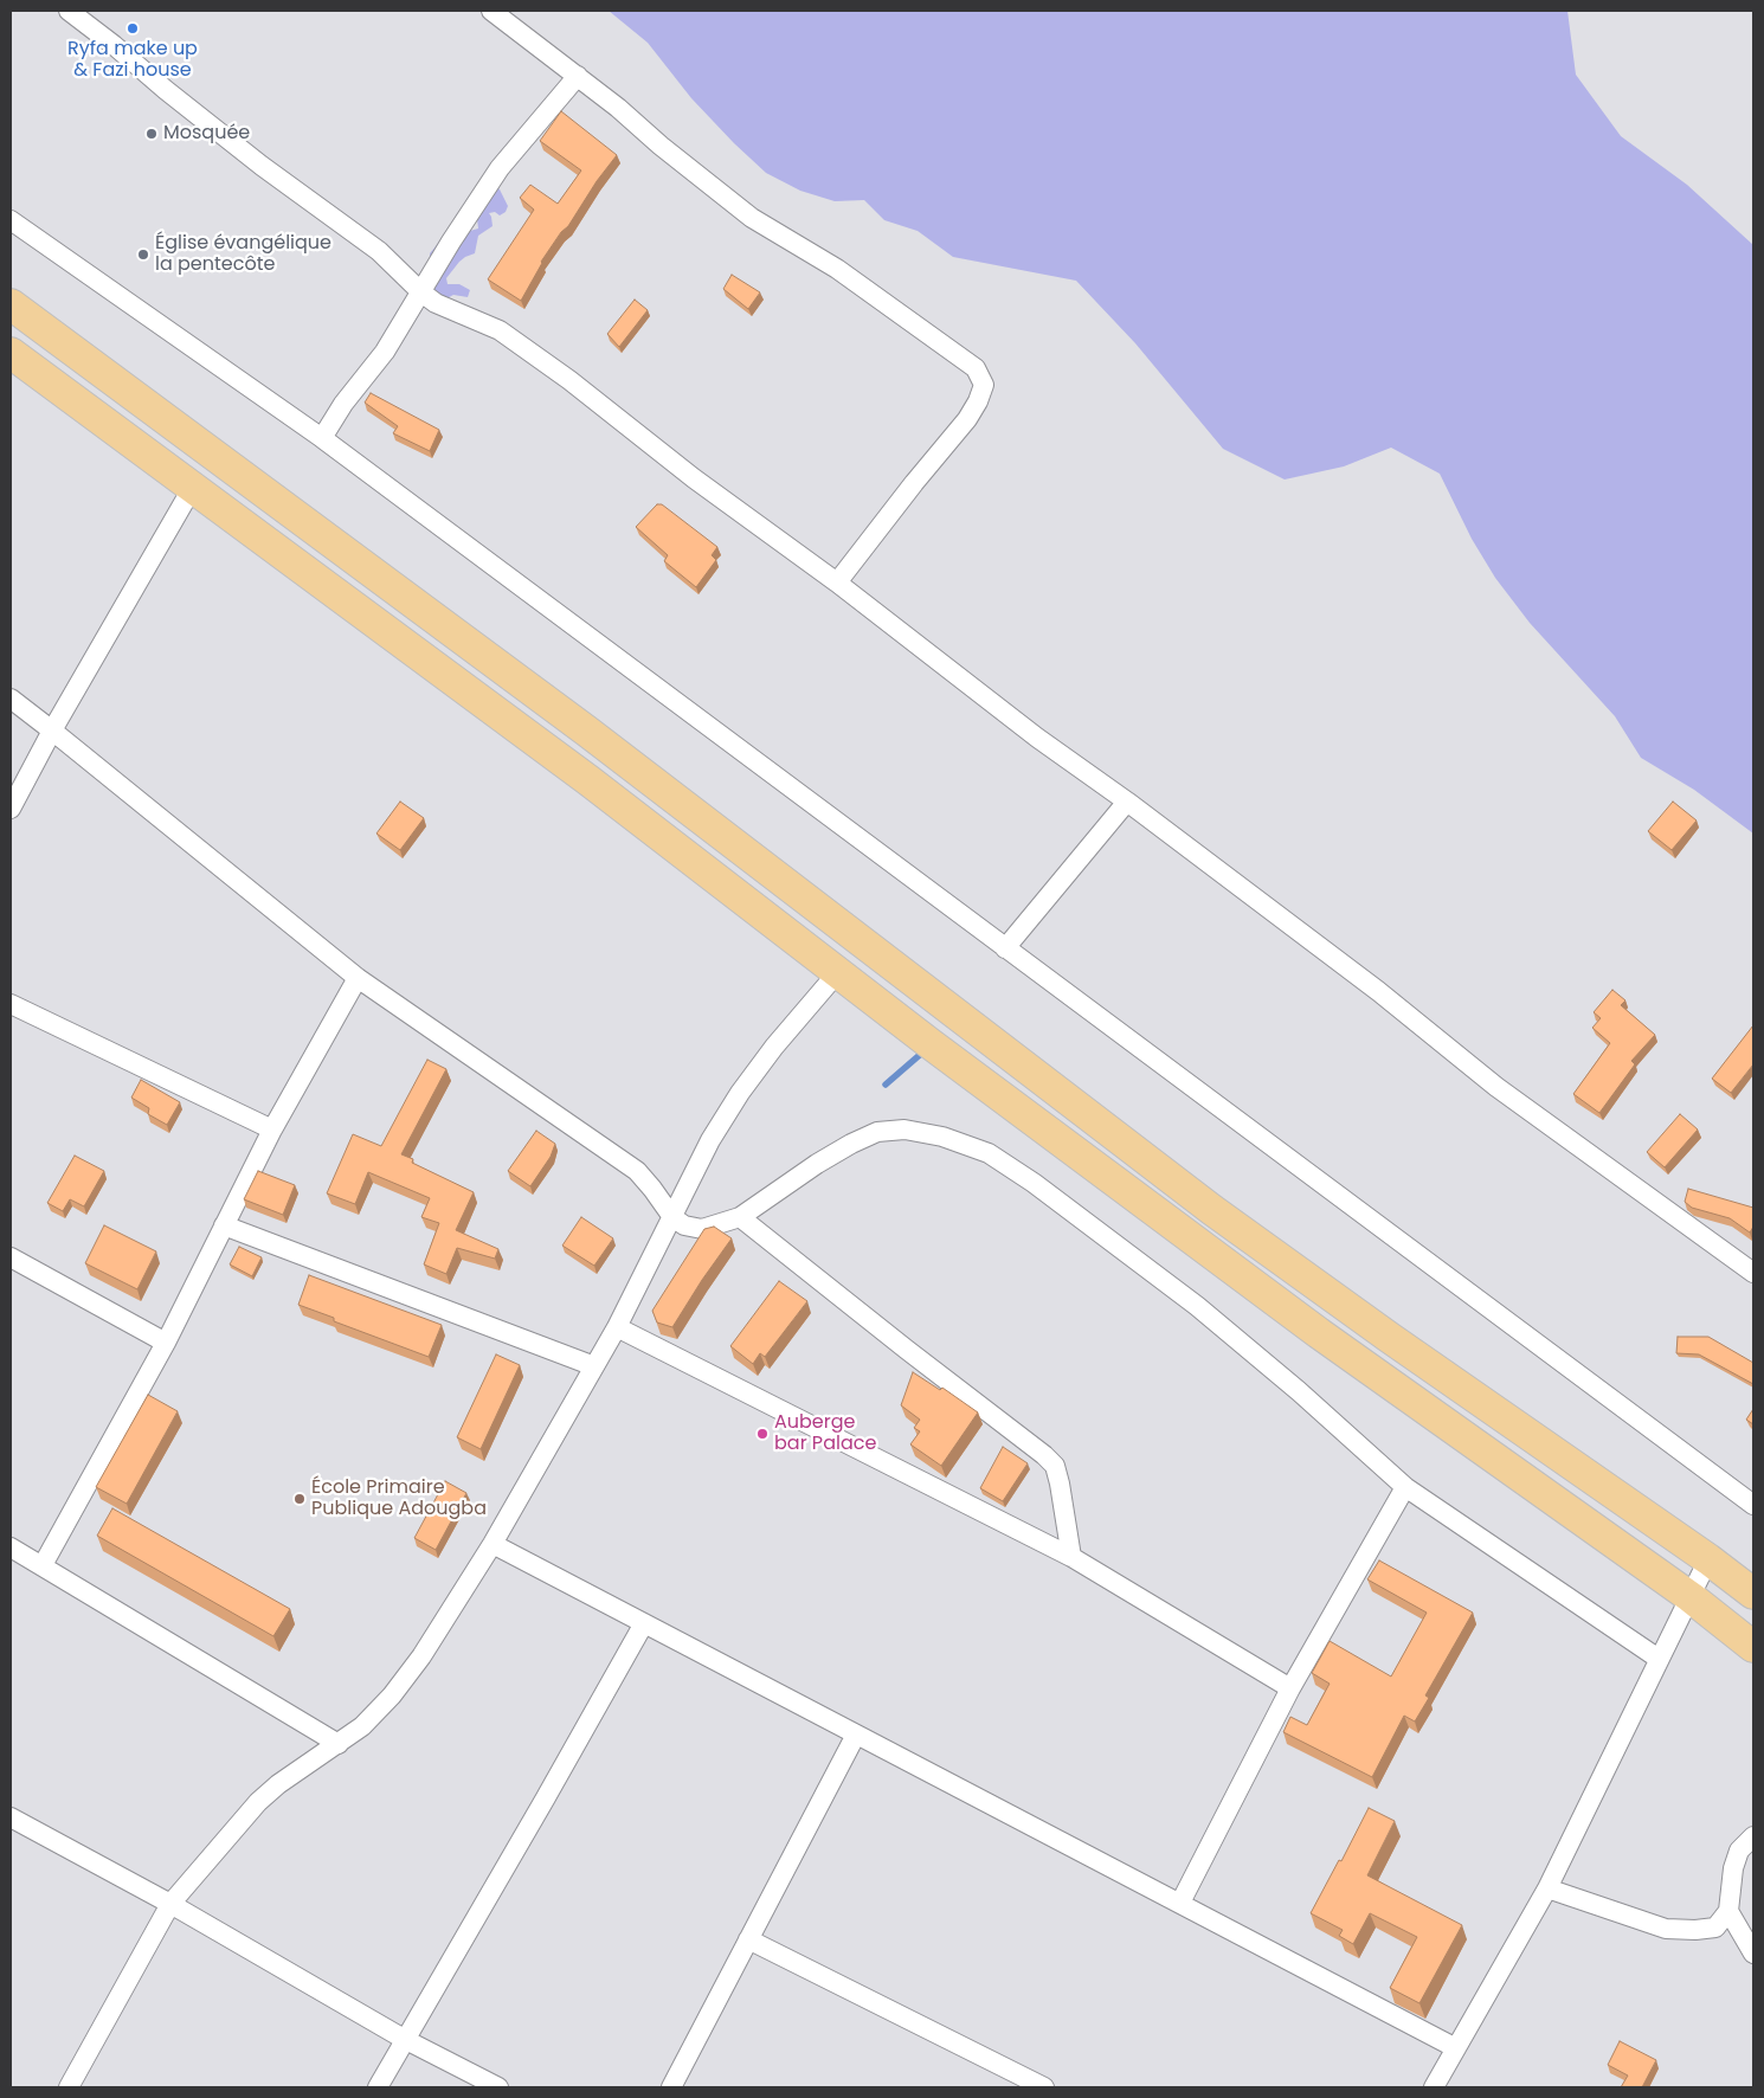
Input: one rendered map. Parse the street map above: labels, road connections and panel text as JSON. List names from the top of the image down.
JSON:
{
  "places": [
    "Ryfa make up & Fazi house",
    "Mosquée",
    "Église évangélique la pentecôte",
    "Auberge bar Palace",
    "École Primaire Publique Adougba"
  ]
}
